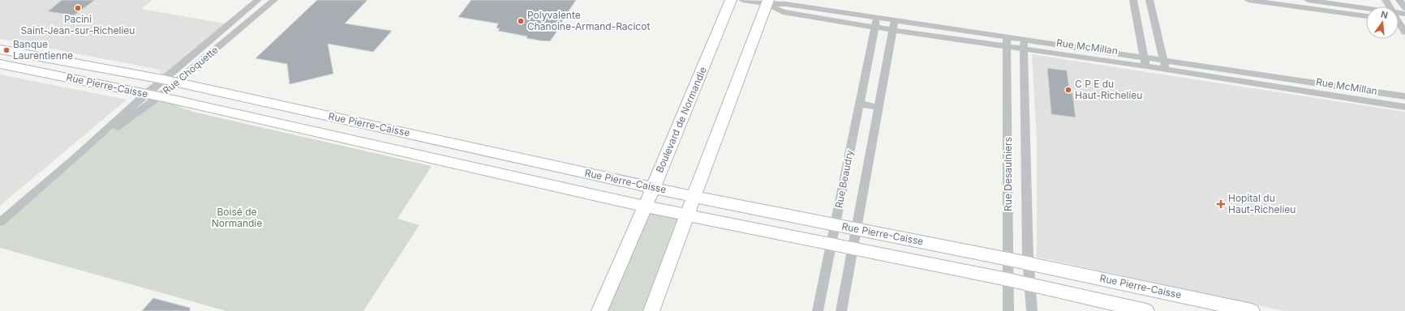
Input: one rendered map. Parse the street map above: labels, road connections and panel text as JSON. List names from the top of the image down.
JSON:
{
  "streets": {
    "street": [
      "Rue McMillan",
      "Rue Choquette",
      "Rue Pierre-Caisse",
      "Boulevard de Normandie",
      "Rue Desaulniers",
      "Rue Beaudry"
    ]
  },
  "crossings": [
    ["Rue McMillan", "Rue Desaulniers"],
    ["Rue McMillan", "Rue Beaudry"],
    ["Rue Choquette", "Rue Pierre-Caisse"],
    ["Rue Pierre-Caisse", "Boulevard de Normandie"],
    ["Rue Pierre-Caisse", "Rue Desaulniers"],
    ["Rue Pierre-Caisse", "Rue Beaudry"]
  ],
  "parks": ["Boisé de Normandie"],
  "places": {
    "other": [
      "Pacini Saint-Jean-sur-Richelieu",
      "Polyvalente Chanoine-Armand-Racicot",
      "Banque Laurentienne",
      "C P E du Haut-Richelieu"
    ],
    "health": ["Hopital du Haut-Richelieu"]
  },
  "north": "top"
}
